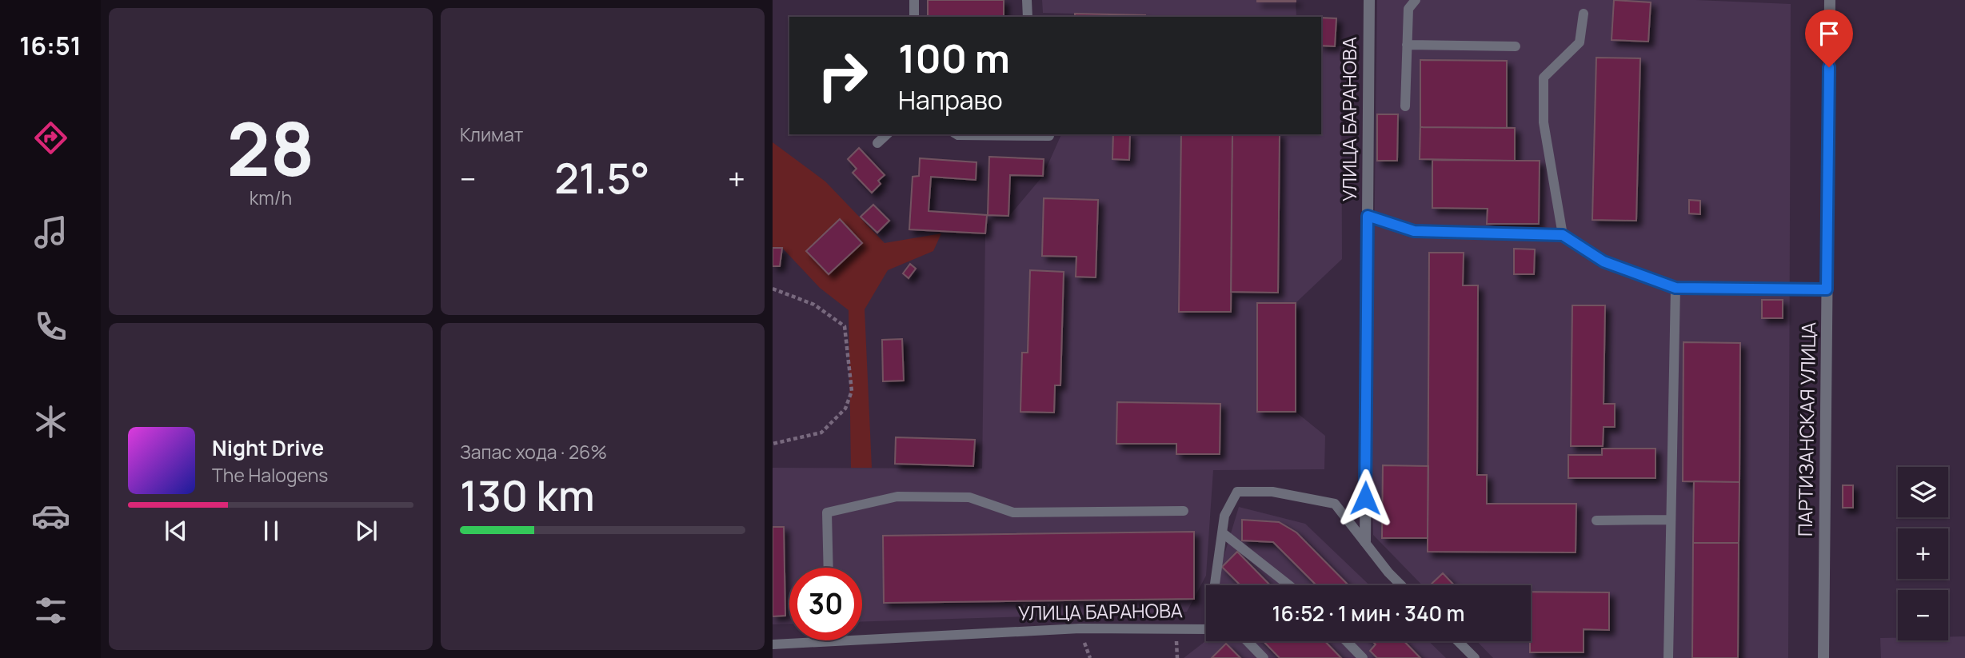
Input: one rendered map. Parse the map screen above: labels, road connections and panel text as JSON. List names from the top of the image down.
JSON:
{
  "streets": {
    "street": ["УЛИЦА БАРАНОВА", "ПАРТИЗАНСКАЯ УЛИЦА"]
  },
  "page": {
    "tabs": "16:51",
    "tile": [
      ["28", "km/h"],
      "Климат",
      ["Запас хода · 26%", "130 km"]
    ],
    "turn": ["100 m", "Направо"],
    "heat": ["−", "21.5°", "+"],
    "song": ["Night Drive", "The Halogens"],
    "map_buttons": ["+", "−"],
    "limit": "30",
    "trip": "16:52 · 1 мин · 340 m"
  }
}
